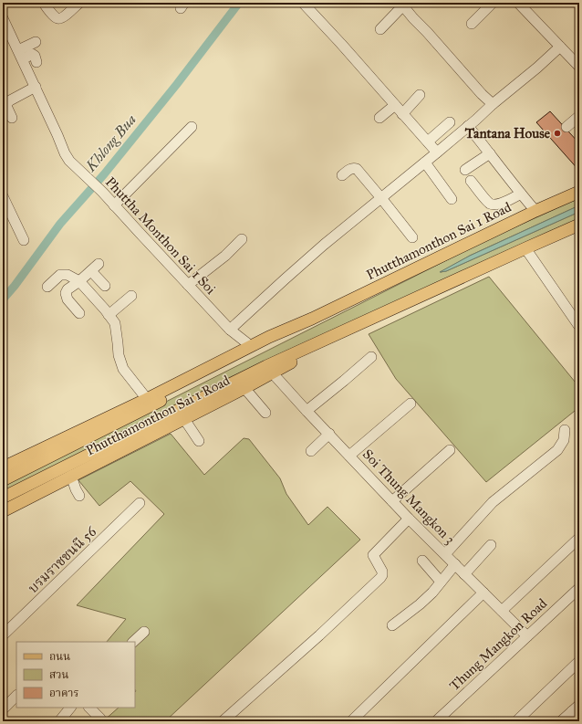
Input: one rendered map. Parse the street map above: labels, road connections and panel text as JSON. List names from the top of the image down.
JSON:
{
  "streets": {
    "main road": ["Phutthamonthon Sai 1 Road"],
    "street": [
      "Phuttha Monthon Sai 1 Soi",
      "Soi Thung Mangkon 3",
      "บรมราชชนนี 56",
      "Thung Mangkon Road"
    ]
  },
  "crossings": [
    ["Phuttha Monthon Sai 1 Soi", "Phutthamonthon Sai 1 Road"],
    ["Phutthamonthon Sai 1 Road", "Soi Thung Mangkon 3"],
    ["Soi Thung Mangkon 3", "Thung Mangkon Road"]
  ],
  "water": ["Khlong Bua"],
  "places": ["Tantana House"],
  "legend": ["ถนน", "สวน", "อาคาร"]
}
